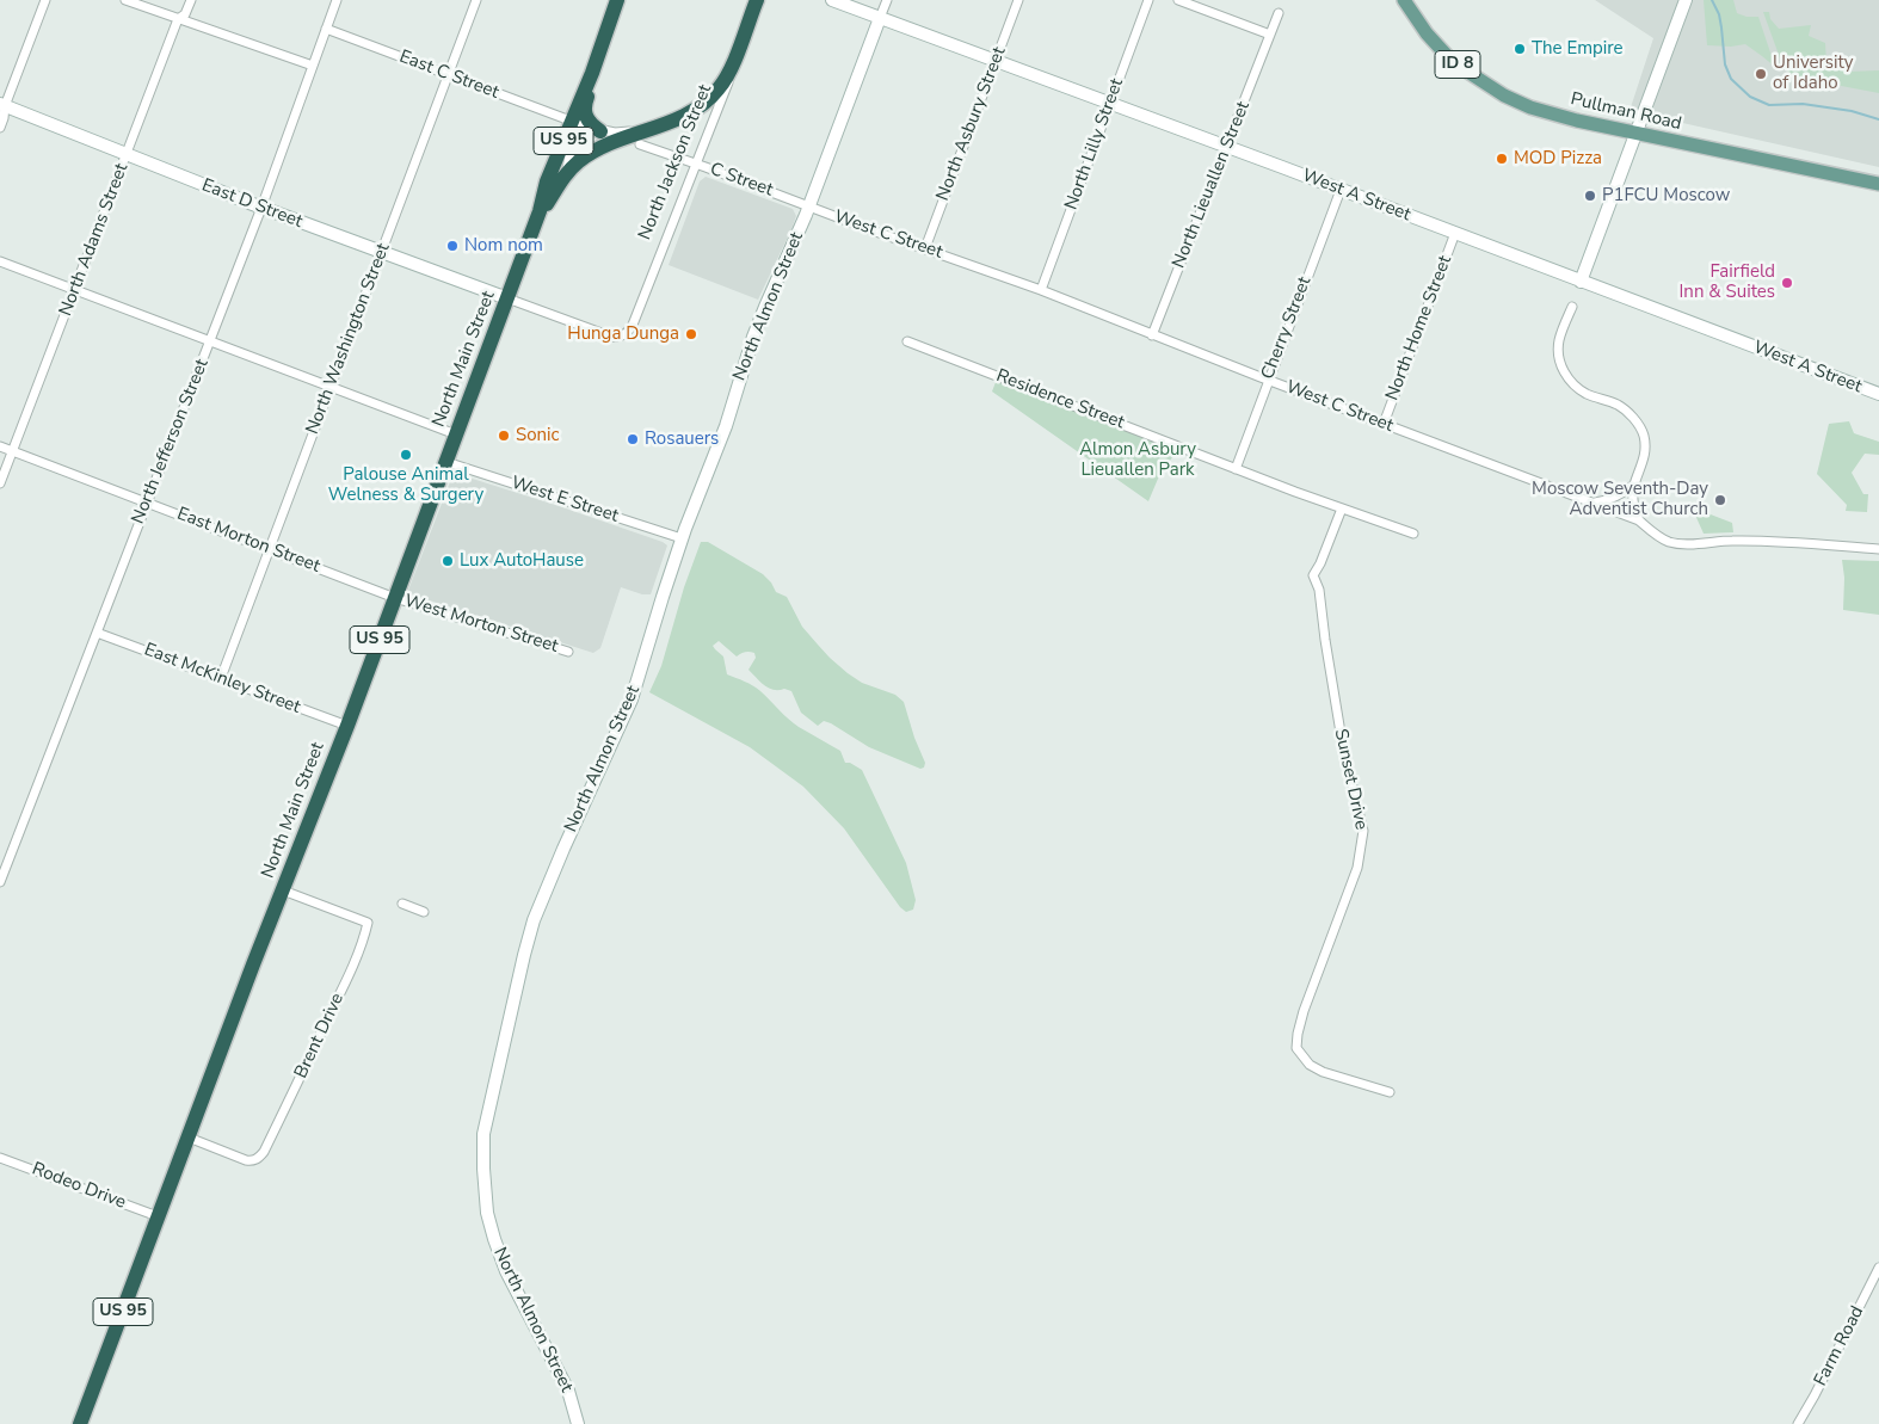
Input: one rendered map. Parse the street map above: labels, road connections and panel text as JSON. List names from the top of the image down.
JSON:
{
  "streets": {
    "highway": ["US 95", "North Jackson Street", "North Main Street"],
    "main road": ["ID 8", "Pullman Road"],
    "street": [
      "East C Street",
      "North Asbury Street",
      "North Lilly Street",
      "C Street",
      "North Lieuallen Street",
      "West A Street",
      "East D Street",
      "West C Street",
      "North Adams Street",
      "North Almon Street",
      "Cherry Street",
      "North Home Street",
      "North Washington Street",
      "Residence Street",
      "North Jefferson Street",
      "West E Street",
      "East Morton Street",
      "West Morton Street",
      "East McKinley Street",
      "Sunset Drive",
      "Brent Drive",
      "Rodeo Drive",
      "Farm Road"
    ]
  },
  "crossings": [
    ["East C Street", "North Washington Street"],
    ["East C Street", "North Main Street"],
    ["East C Street", "North Jefferson Street"],
    ["North Asbury Street", "West A Street"],
    ["North Asbury Street", "West C Street"],
    ["North Lilly Street", "West A Street"],
    ["North Lilly Street", "West C Street"],
    ["North Jackson Street", "C Street"],
    ["North Jackson Street", "East D Street"],
    ["North Jackson Street", "North Main Street"],
    ["C Street", "West C Street"],
    ["C Street", "North Almon Street"],
    ["North Lieuallen Street", "West A Street"],
    ["North Lieuallen Street", "West C Street"],
    ["West A Street", "North Almon Street"],
    ["West A Street", "Cherry Street"],
    ["West A Street", "North Home Street"],
    ["East D Street", "North Adams Street"],
    ["East D Street", "North Washington Street"],
    ["East D Street", "North Main Street"],
    ["East D Street", "North Jefferson Street"],
    ["West C Street", "North Almon Street"],
    ["West C Street", "Cherry Street"],
    ["West C Street", "North Home Street"],
    ["North Adams Street", "East Morton Street"],
    ["North Almon Street", "West E Street"],
    ["Cherry Street", "Residence Street"],
    ["North Washington Street", "East Morton Street"],
    ["North Washington Street", "East McKinley Street"],
    ["North Main Street", "West E Street"],
    ["North Main Street", "East Morton Street"],
    ["North Main Street", "West Morton Street"],
    ["North Main Street", "East McKinley Street"],
    ["North Main Street", "Brent Drive"],
    ["North Main Street", "Rodeo Drive"],
    ["Residence Street", "Sunset Drive"],
    ["North Jefferson Street", "East Morton Street"],
    ["North Jefferson Street", "East McKinley Street"],
    ["East Morton Street", "West Morton Street"]
  ],
  "parks": ["Almon Asbury Lieuallen Park"],
  "places": [
    "The Empire",
    "University of Idaho",
    "MOD Pizza",
    "P1FCU Moscow",
    "Nom nom",
    "Fairfield Inn & Suites",
    "Hunga Dunga",
    "Sonic",
    "Rosauers",
    "Palouse Animal Welness & Surgery",
    "Moscow Seventh-Day Adventist Church",
    "Lux AutoHause"
  ]
}
